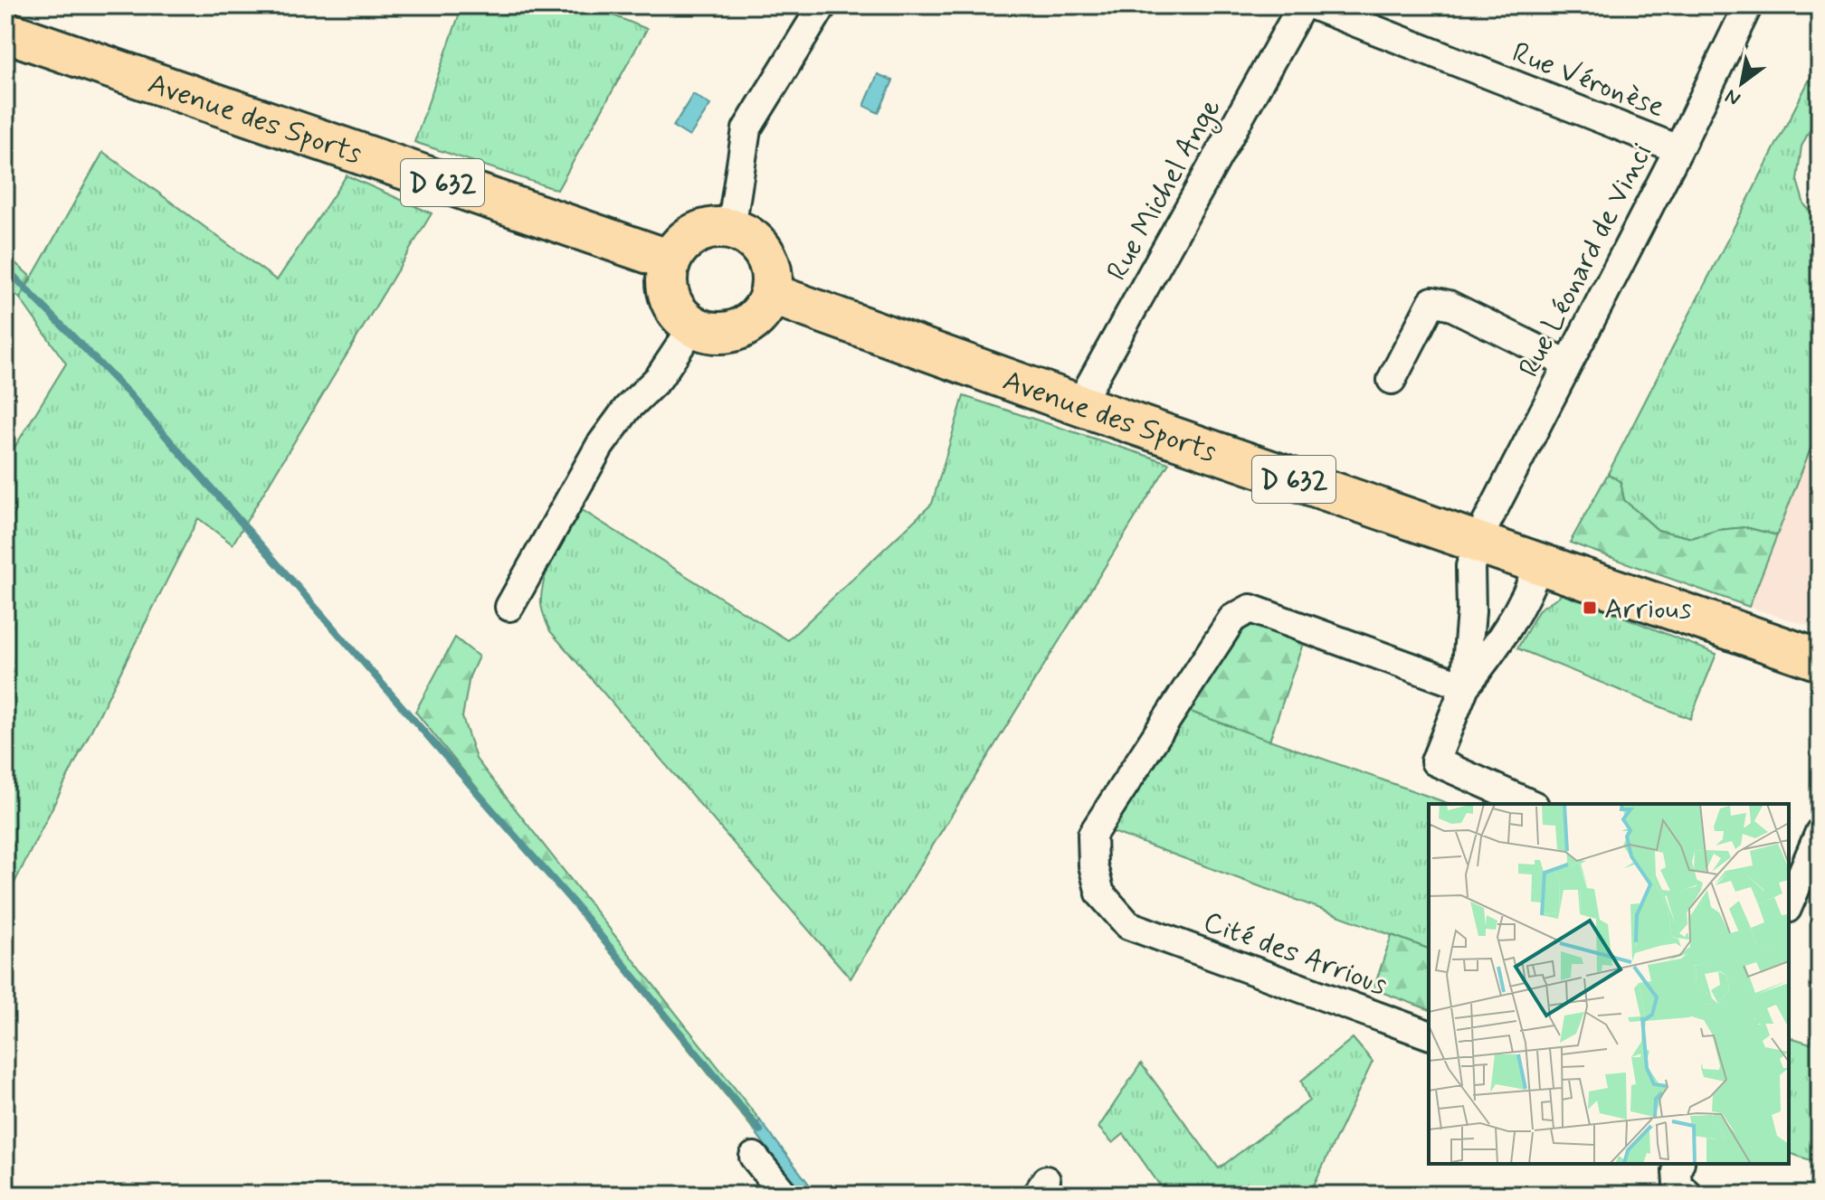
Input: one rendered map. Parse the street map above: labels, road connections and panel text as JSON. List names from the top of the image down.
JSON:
{
  "streets": {
    "main road": ["Avenue des Sports", "D 632"],
    "street": [
      "Rue Véronèse",
      "Rue Michel Ange",
      "Rue Léonard de Vinci",
      "Cité des Arrious"
    ]
  },
  "crossings": [
    ["Rue Véronèse", "Rue Léonard de Vinci"],
    ["Avenue des Sports", "Rue Michel Ange"],
    ["Avenue des Sports", "Rue Léonard de Vinci"]
  ],
  "places": {
    "transit": ["Arrious"]
  },
  "north": "bottom left"
}
